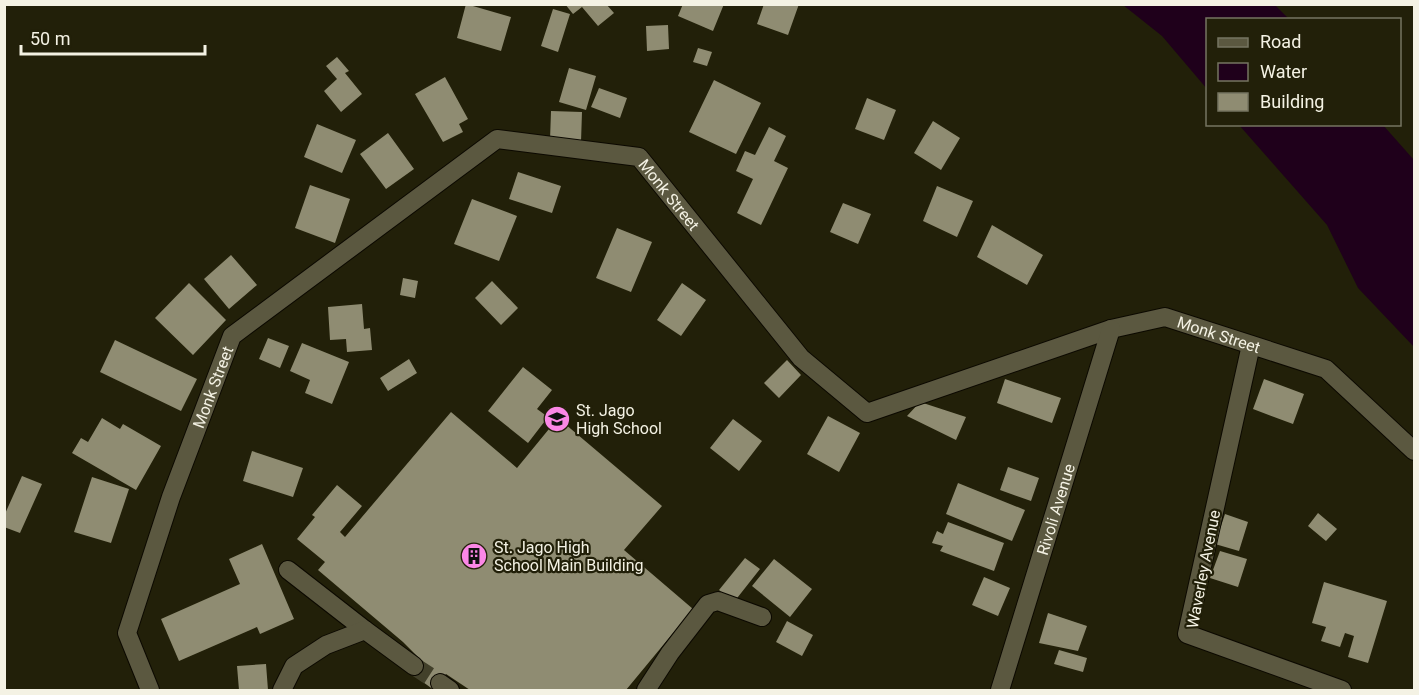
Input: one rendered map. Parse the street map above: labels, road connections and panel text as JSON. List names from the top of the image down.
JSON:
{
  "streets": {
    "street": ["Monk Street", "Rivoli Avenue", "Waverley Avenue"]
  },
  "crossings": [
    ["Monk Street", "Rivoli Avenue"],
    ["Monk Street", "Waverley Avenue"]
  ],
  "places": {
    "school or university": ["St. Jago High School"],
    "building": ["St. Jago High School Main Building"]
  },
  "legend": ["Road", "Water", "Building"],
  "scale_bar": "50 m"
}
